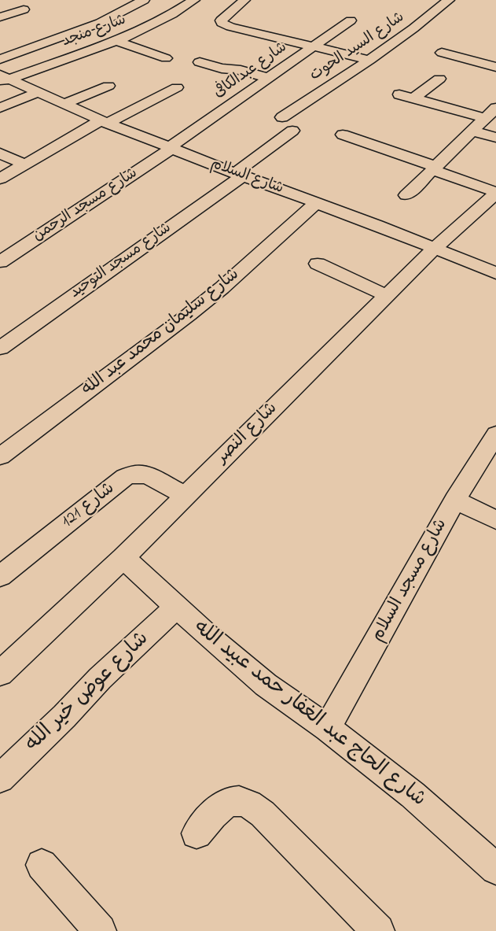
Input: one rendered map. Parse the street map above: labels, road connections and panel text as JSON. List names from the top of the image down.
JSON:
{
  "streets": {
    "street": [
      "شارع منجد",
      "شارع السيد الحوت",
      "شارع عبدالكافى",
      "شارع السلام",
      "شارع مسجد الرحمن",
      "شارع مسجد التوحيد",
      "شارع سليمان محمد عبد الله",
      "شارع النصر",
      "شارع 121",
      "شارع مسجد السلام",
      "شارع عوض خير الله",
      "شارع الحاج عبد الغفار حمد عبيد الله"
    ]
  },
  "crossings": [
    ["شارع منجد", "شارع السلام"],
    ["شارع عبدالكافى", "شارع السلام"],
    ["شارع عبدالكافى", "شارع مسجد الرحمن"],
    ["شارع السلام", "شارع مسجد الرحمن"],
    ["شارع السلام", "شارع مسجد التوحيد"],
    ["شارع السلام", "شارع سليمان محمد عبد الله"],
    ["شارع السلام", "شارع النصر"],
    ["شارع النصر", "شارع 121"],
    ["شارع النصر", "شارع الحاج عبد الغفار حمد عبيد الله"],
    ["شارع مسجد السلام", "شارع الحاج عبد الغفار حمد عبيد الله"],
    ["شارع عوض خير الله", "شارع الحاج عبد الغفار حمد عبيد الله"]
  ]
}
